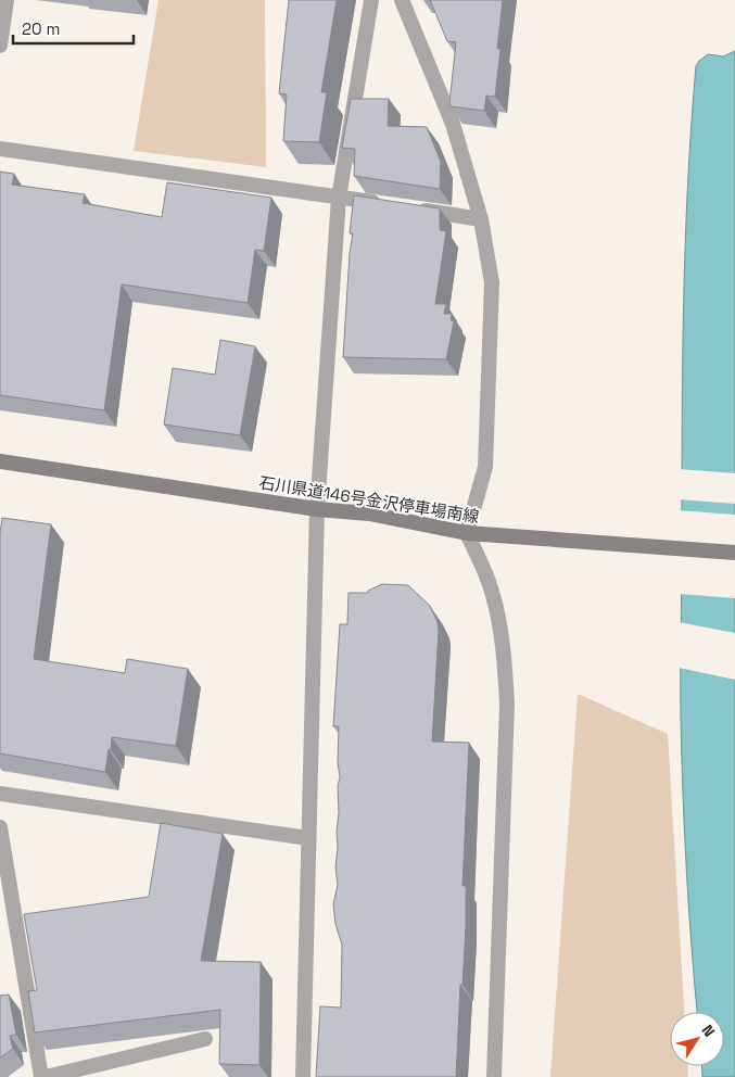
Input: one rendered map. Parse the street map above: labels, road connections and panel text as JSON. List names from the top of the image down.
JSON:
{
  "streets": {
    "main road": ["石川県道146号金沢停車場南線"]
  },
  "scale_bar": "20 m",
  "north": "top right"
}
